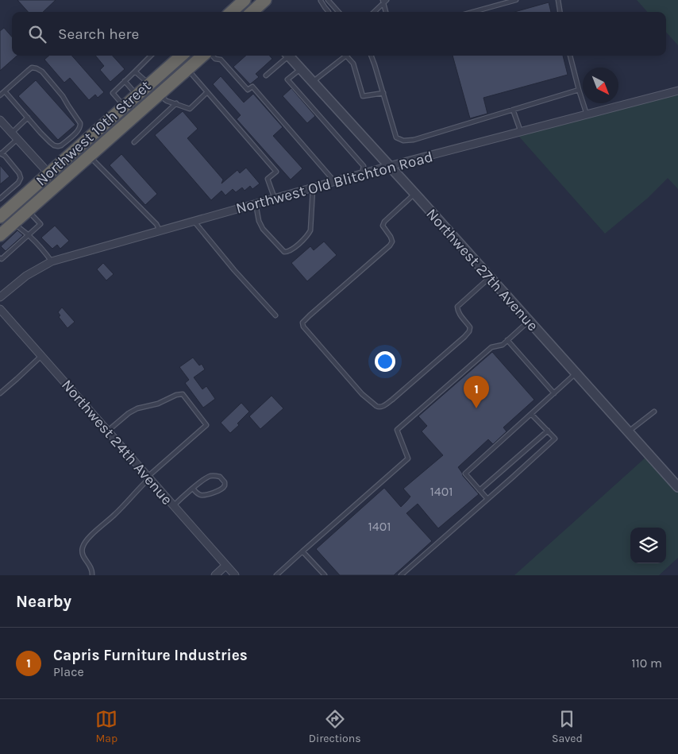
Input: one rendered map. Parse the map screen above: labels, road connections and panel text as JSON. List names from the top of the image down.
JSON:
{
  "streets": {
    "highway": ["Northwest 10th Street"],
    "street": ["Northwest Old Blitchton Road", "Northwest 27th Avenue", "Northwest 24th Avenue"]
  },
  "crossings": [
    ["Northwest Old Blitchton Road", "Northwest 27th Avenue"]
  ],
  "house_numbers": ["1401", "1401"],
  "north": "bottom right",
  "page": {
    "search": "Search here",
    "pins": "1",
    "heading": "Nearby",
    "list": [
      {
        "mark": "1",
        "name": "Capris Furniture Industries",
        "note": "Place",
        "value": "110 m"
      }
    ],
    "nav": ["Map", "Directions", "Saved"]
  }
}
